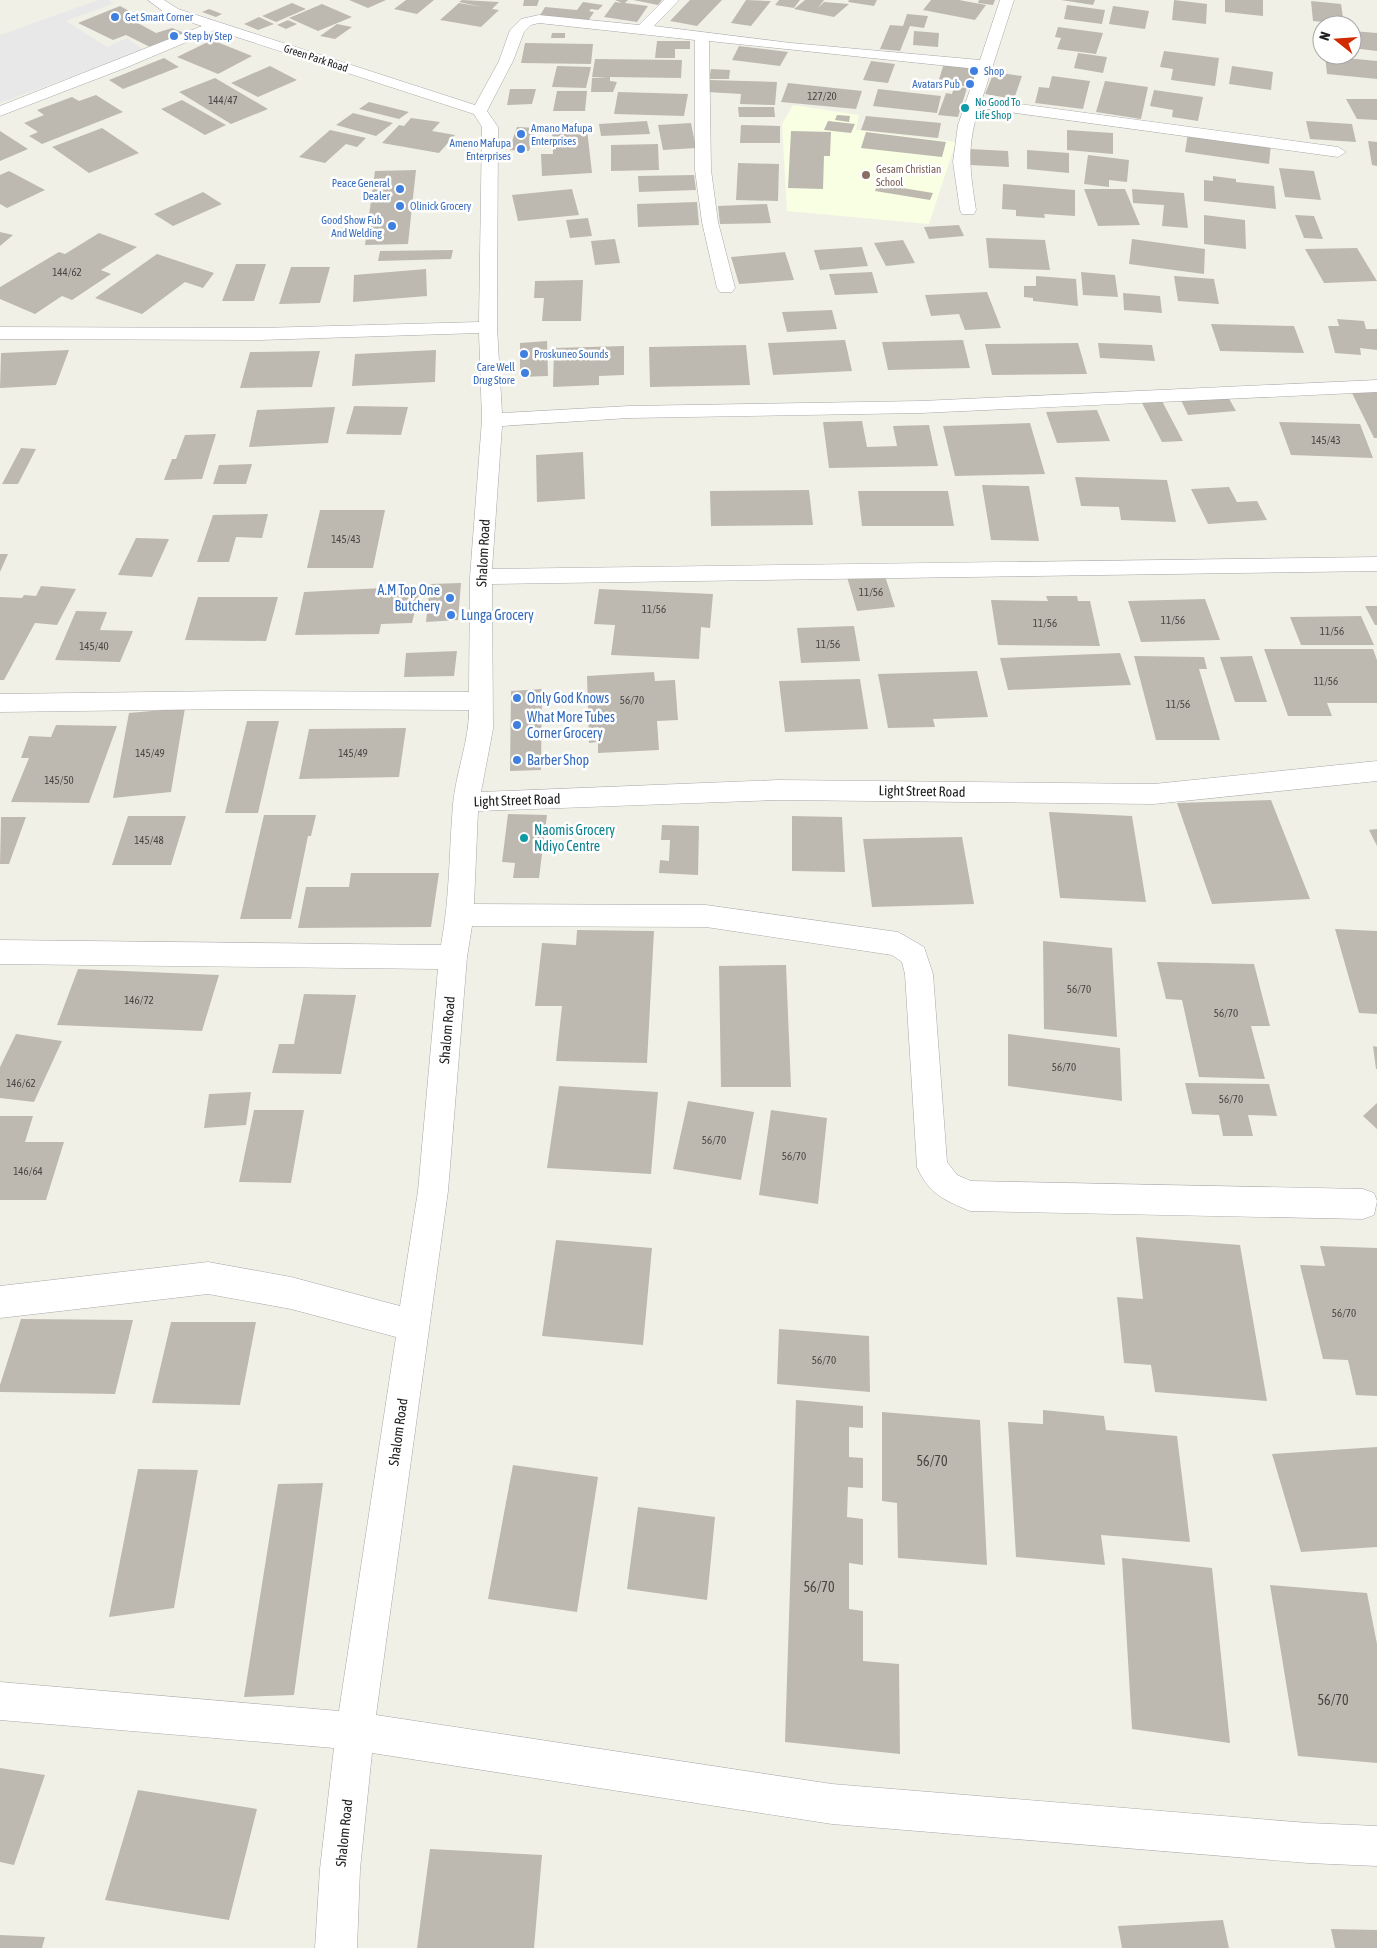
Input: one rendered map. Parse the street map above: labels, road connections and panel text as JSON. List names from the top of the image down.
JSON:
{
  "streets": {
    "street": ["Green Park Road", "Shalom Road", "Light Street Road"]
  },
  "crossings": [
    ["Green Park Road", "Shalom Road"],
    ["Shalom Road", "Light Street Road"]
  ],
  "places": [
    "Get Smart Corner",
    "Step by Step",
    "Shop",
    "Avatars Pub",
    "No Good To Life Shop",
    "Amano Mafupa Enterprises",
    "Ameno Mafupa Enterprises",
    "Gesam Christian School",
    "Peace General Dealer",
    "Olinick Grocery",
    "Good Show Fub And Welding",
    "Proskuneo Sounds",
    "Care Well Drug Store",
    "A.M Top One Butchery",
    "Lunga Grocery",
    "Only God Knows",
    "What More Tubes Corner Grocery",
    "Barber Shop",
    "Naomis Grocery Ndiyo Centre"
  ],
  "house_numbers": [
    "127/20",
    "144/47",
    "144/62",
    "145/43",
    "145/43",
    "11/56",
    "11/56",
    "11/56",
    "11/56",
    "11/56",
    "11/56",
    "145/40",
    "11/56",
    "56/70",
    "11/56",
    "145/49",
    "145/49",
    "145/50",
    "145/48",
    "56/70",
    "146/72",
    "56/70",
    "56/70",
    "146/62",
    "56/70",
    "56/70",
    "56/70",
    "146/64",
    "56/70",
    "56/70",
    "56/70",
    "56/70",
    "56/70"
  ],
  "north": "left"
}
